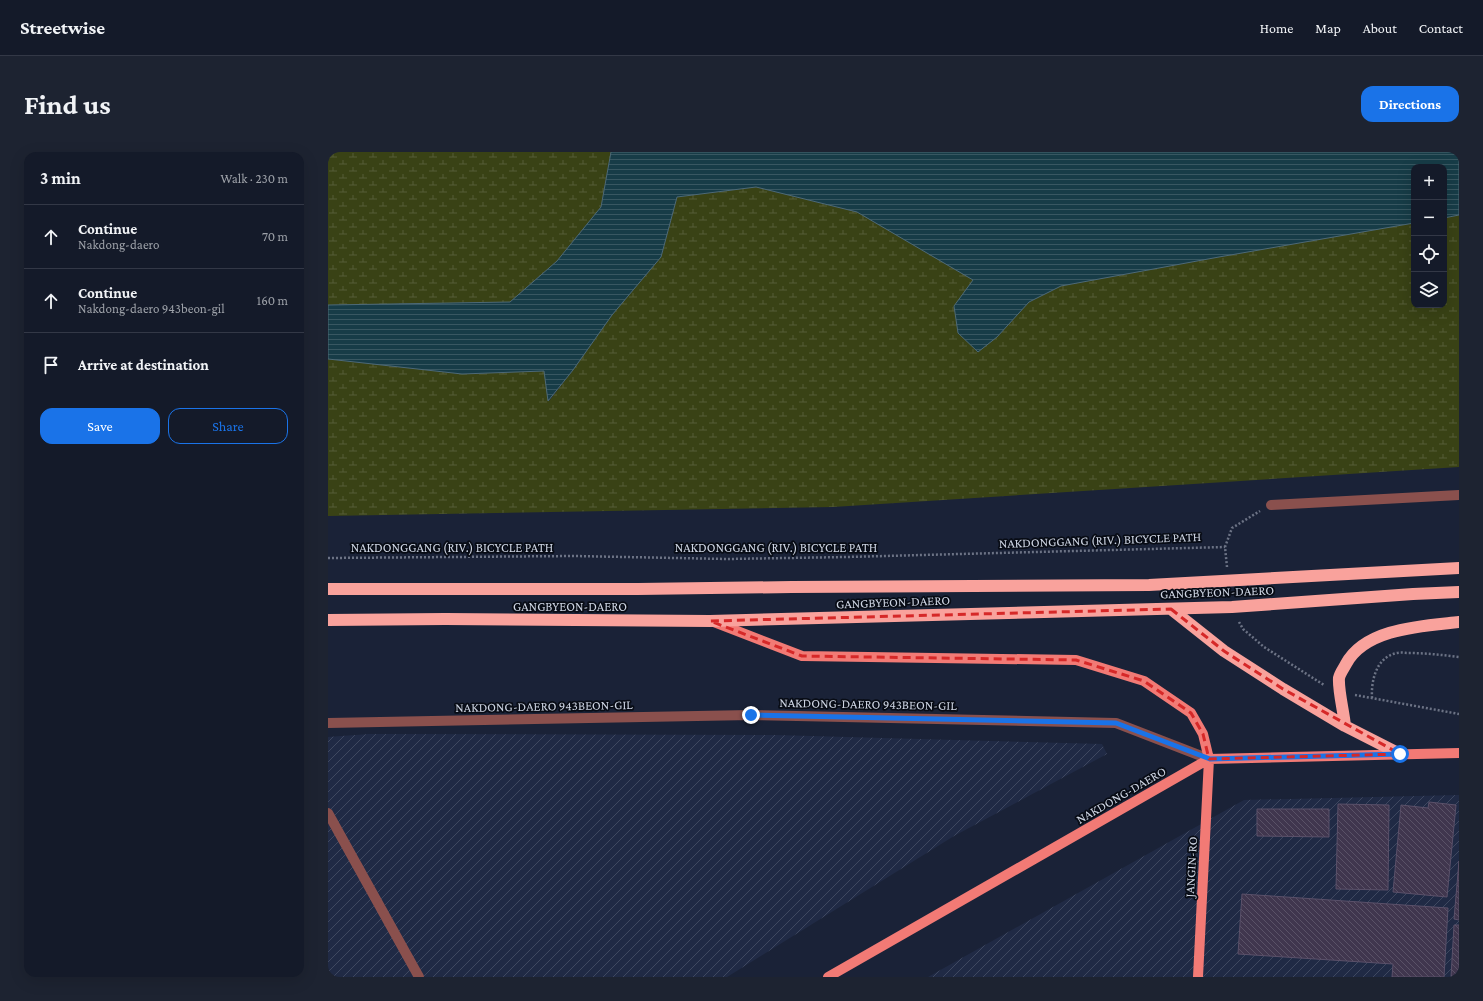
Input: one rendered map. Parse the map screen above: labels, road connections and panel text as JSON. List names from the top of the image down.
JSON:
{
  "streets": {
    "highway": ["GANGBYEON-DAERO"],
    "main road": ["NAKDONG-DAERO", "JANGIN-RO"],
    "street": ["NAKDONG-DAERO 943BEON-GIL"],
    "path": ["NAKDONGGANG (RIV.) BICYCLE PATH"]
  },
  "crossings": [
    ["GANGBYEON-DAERO", "JANGIN-RO"],
    ["NAKDONG-DAERO 943BEON-GIL", "NAKDONG-DAERO"],
    ["NAKDONG-DAERO 943BEON-GIL", "JANGIN-RO"],
    ["NAKDONG-DAERO", "JANGIN-RO"]
  ],
  "page": {
    "header": "Streetwise",
    "nav": [
      "Home",
      "Map",
      "About",
      "Contact"
    ],
    "buttons": [
      "Directions",
      ["Save", "Share"]
    ],
    "title": "Find us",
    "heading": ["3 min", "Walk · 230 m"],
    "map_buttons": ["+", "−"],
    "list": [
      ["Continue", "Nakdong-daero", "70 m"],
      ["Continue", "Nakdong-daero 943beon-gil", "160 m"],
      "Arrive at destination"
    ]
  }
}
